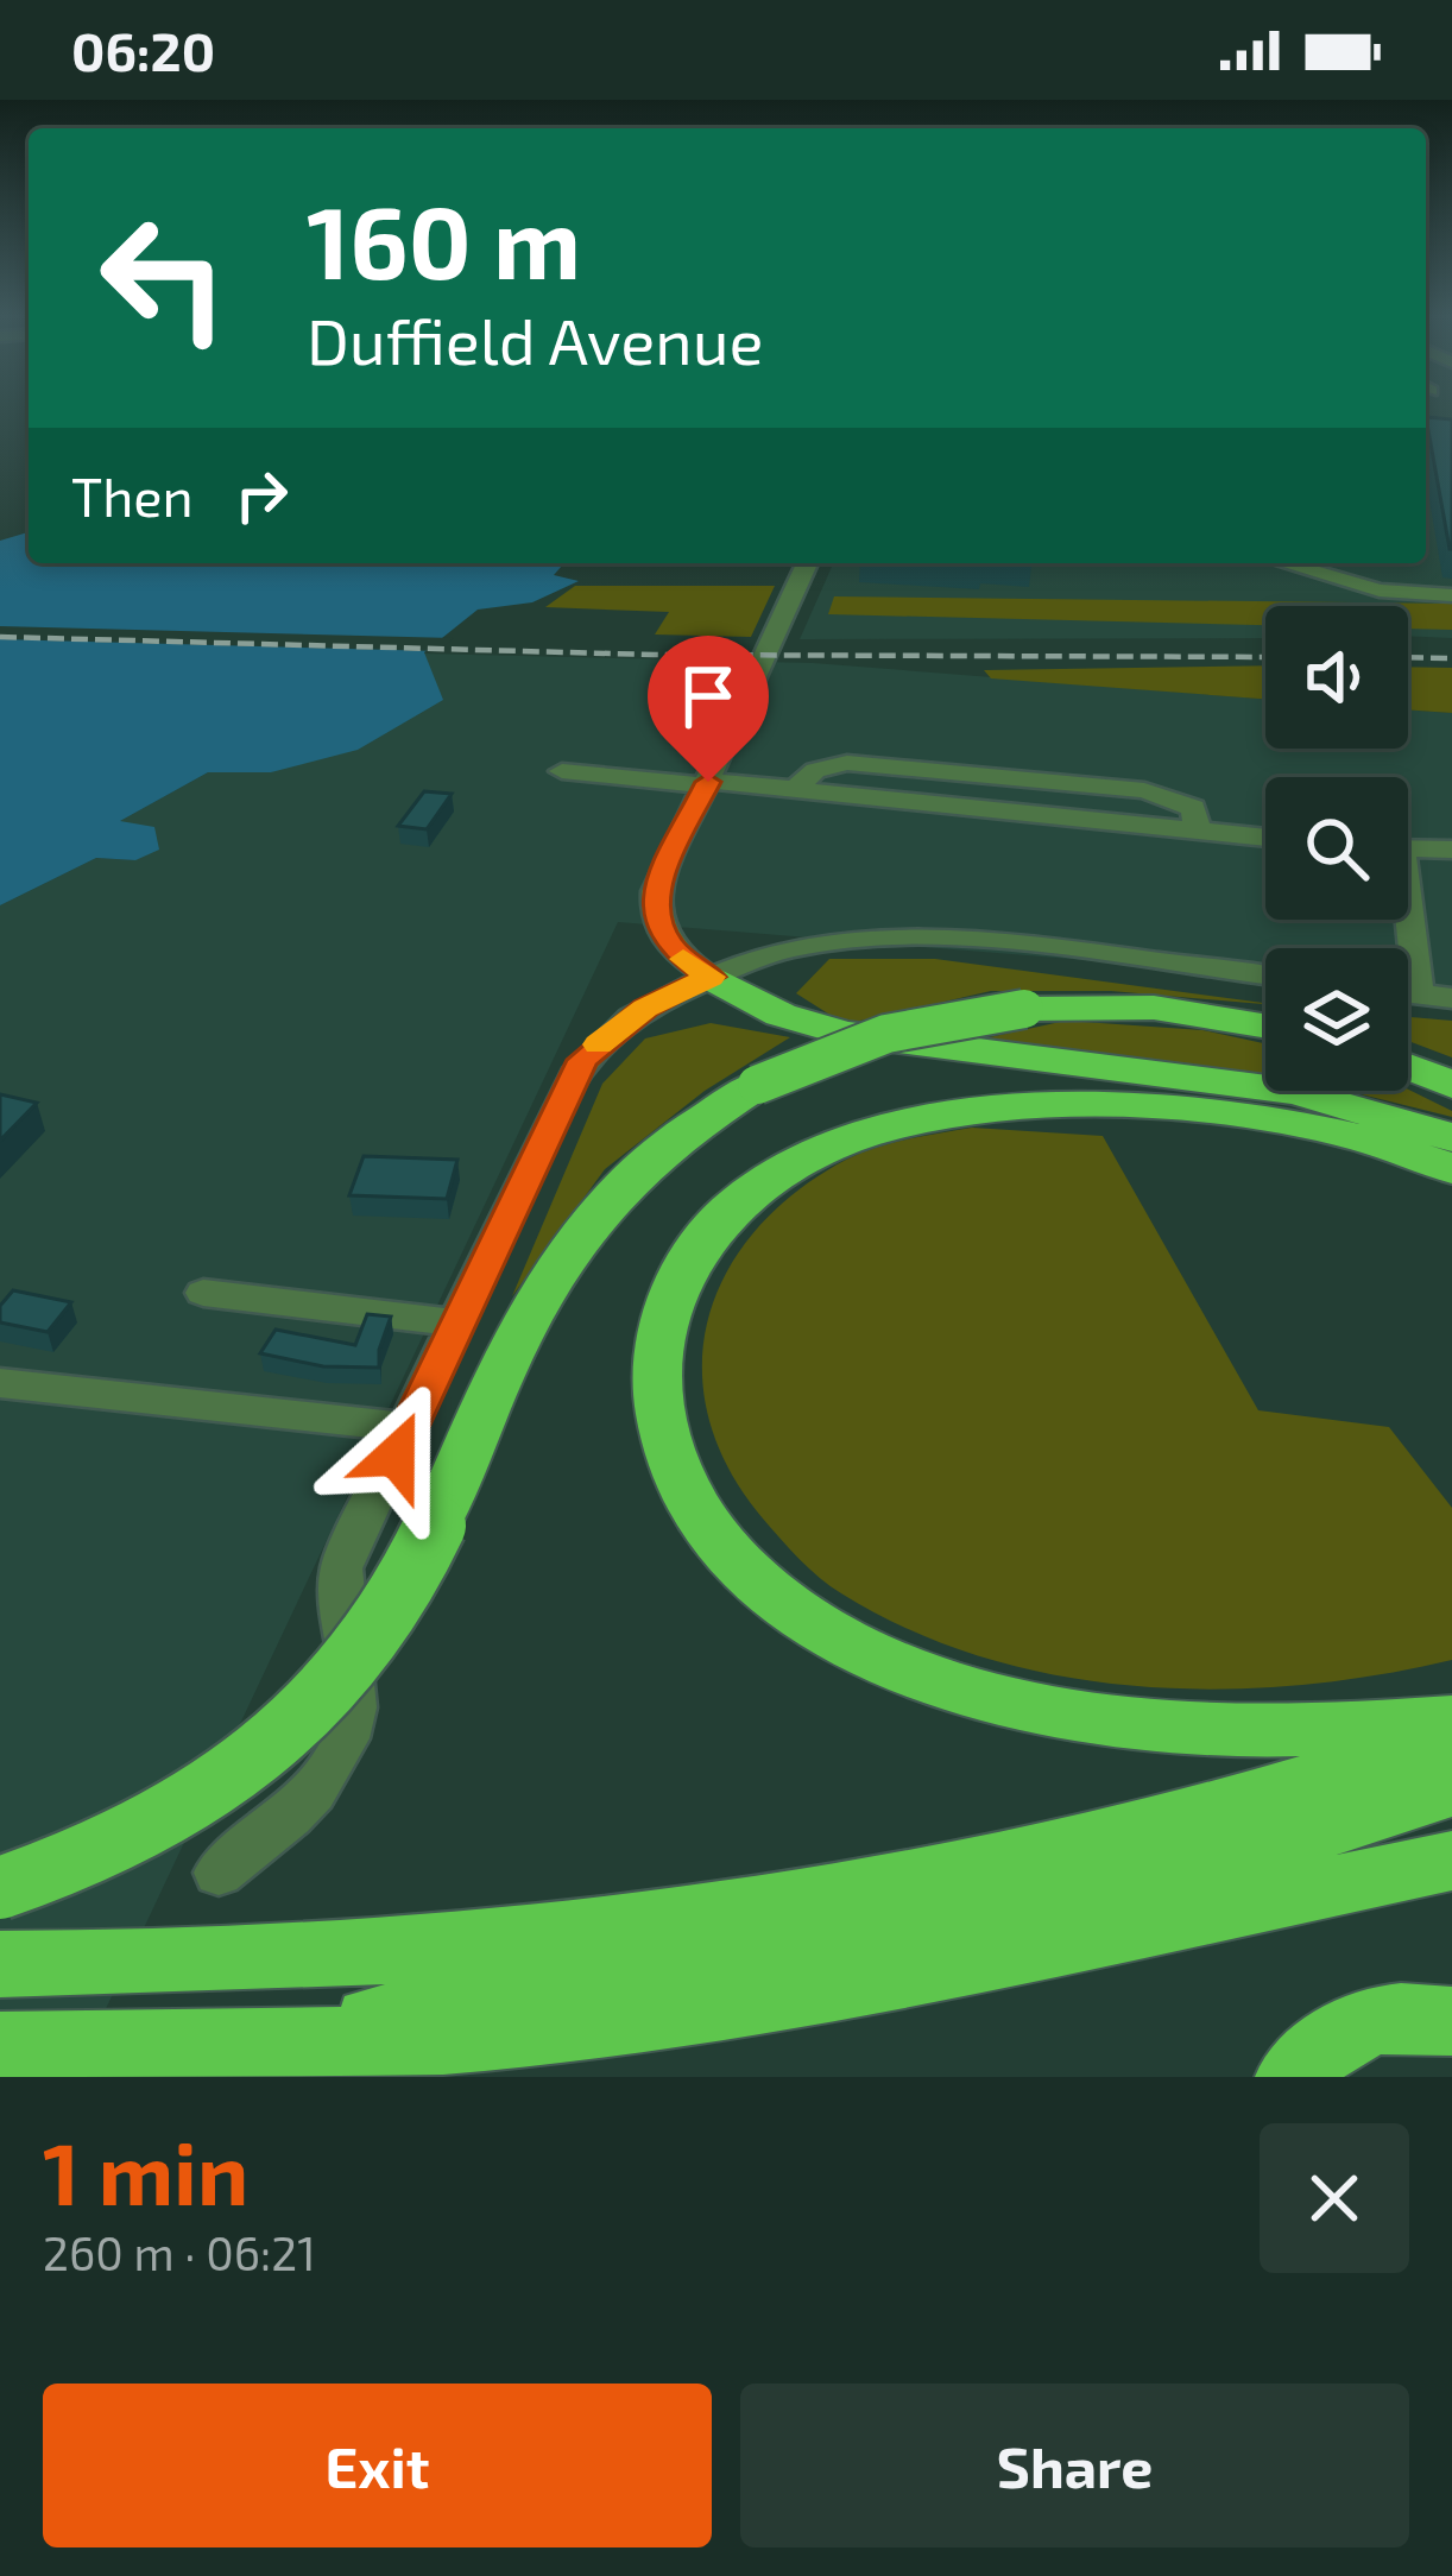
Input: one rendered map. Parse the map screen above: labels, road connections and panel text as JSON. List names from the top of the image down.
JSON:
{
  "page": {
    "status": "06:20",
    "turn": ["160 m", "Duffield Avenue"],
    "then": "Then",
    "heading": ["1 min", "260 m · 06:21"],
    "buttons": ["Exit", "Share"]
  }
}
